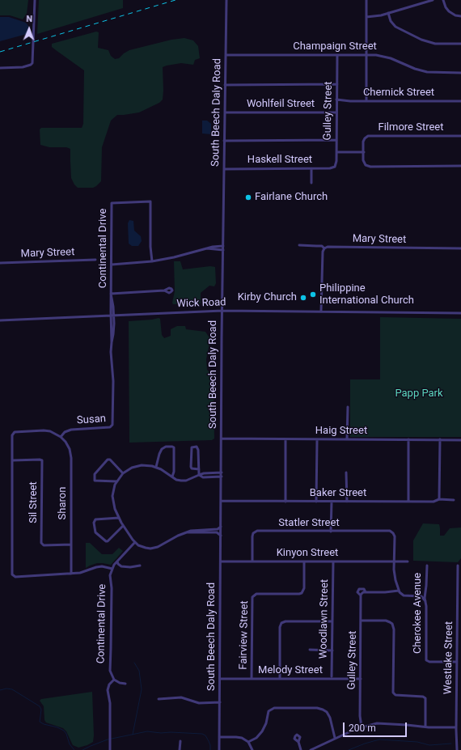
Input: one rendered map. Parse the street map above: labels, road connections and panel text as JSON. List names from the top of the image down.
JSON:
{
  "streets": {
    "street": [
      "Champaign Street",
      "Chernick Street",
      "Wohlfeil Street",
      "Gulley Street",
      "South Beech Daly Road",
      "Filmore Street",
      "Haskell Street",
      "Mary Street",
      "Continental Drive",
      "Wick Road",
      "Susan",
      "Haig Street",
      "Baker Street",
      "Sil Street",
      "Sharon",
      "Statler Street",
      "Kinyon Street",
      "Cherokee Avenue",
      "Woodlawn Street",
      "Fairview Street",
      "Westlake Street",
      "Melody Street"
    ]
  },
  "crossings": [
    ["Champaign Street", "Gulley Street"],
    ["Champaign Street", "South Beech Daly Road"],
    ["Chernick Street", "Gulley Street"],
    ["Wohlfeil Street", "Gulley Street"],
    ["Wohlfeil Street", "South Beech Daly Road"],
    ["Gulley Street", "Haskell Street"],
    ["Gulley Street", "Melody Street"],
    ["South Beech Daly Road", "Haskell Street"],
    ["South Beech Daly Road", "Wick Road"],
    ["South Beech Daly Road", "Haig Street"],
    ["South Beech Daly Road", "Baker Street"],
    ["South Beech Daly Road", "Kinyon Street"],
    ["South Beech Daly Road", "Melody Street"],
    ["Continental Drive", "Wick Road"],
    ["Continental Drive", "Susan"],
    ["Susan", "Sharon"],
    ["Sil Street", "Sharon"],
    ["Statler Street", "Kinyon Street"],
    ["Kinyon Street", "Woodlawn Street"],
    ["Kinyon Street", "Fairview Street"],
    ["Cherokee Avenue", "Westlake Street"],
    ["Fairview Street", "Melody Street"]
  ],
  "parks": ["Papp Park"],
  "places": ["Fairlane Church", "Philippine International Church", "Kirby Church"],
  "scale_bar": "200 m",
  "north": "top"
}
